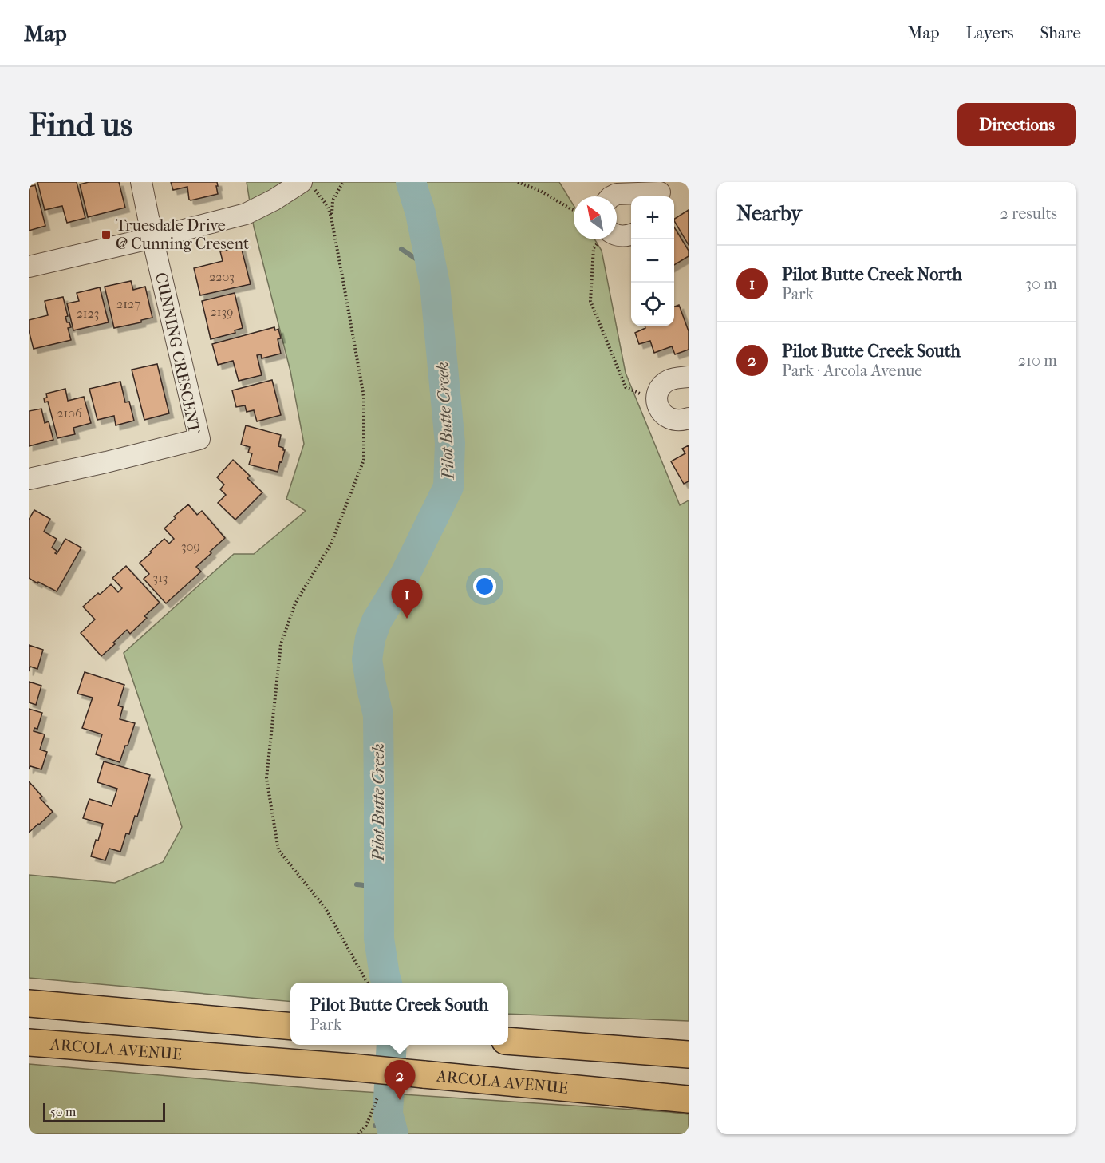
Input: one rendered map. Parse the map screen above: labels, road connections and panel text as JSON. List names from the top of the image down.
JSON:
{
  "streets": {
    "main road": ["ARCOLA AVENUE"],
    "street": ["CUNNING CRESCENT"]
  },
  "water": ["Pilot Butte Creek"],
  "places": {
    "transit": ["Truesdale Drive @ Cunning Cresent"]
  },
  "house_numbers": [
    "2203",
    "2127",
    "2139",
    "2123",
    "2106",
    "309",
    "313"
  ],
  "scale_bar": "50 m",
  "north": "top left",
  "page": {
    "header": "Map",
    "nav": ["Map", "Layers", "Share"],
    "buttons": "Directions",
    "title": "Find us",
    "heading": ["Nearby", "2 results"],
    "map_buttons": ["+", "−"],
    "list": [
      {
        "mark": "1",
        "name": "Pilot Butte Creek North",
        "note": "Park",
        "value": "30 m"
      },
      {
        "mark": "2",
        "name": "Pilot Butte Creek South",
        "note": "Park · Arcola Avenue",
        "value": "210 m"
      }
    ],
    "pins": ["1", "2"],
    "popup": ["Pilot Butte Creek South", "Park"],
    "scale": "50 m"
  }
}
